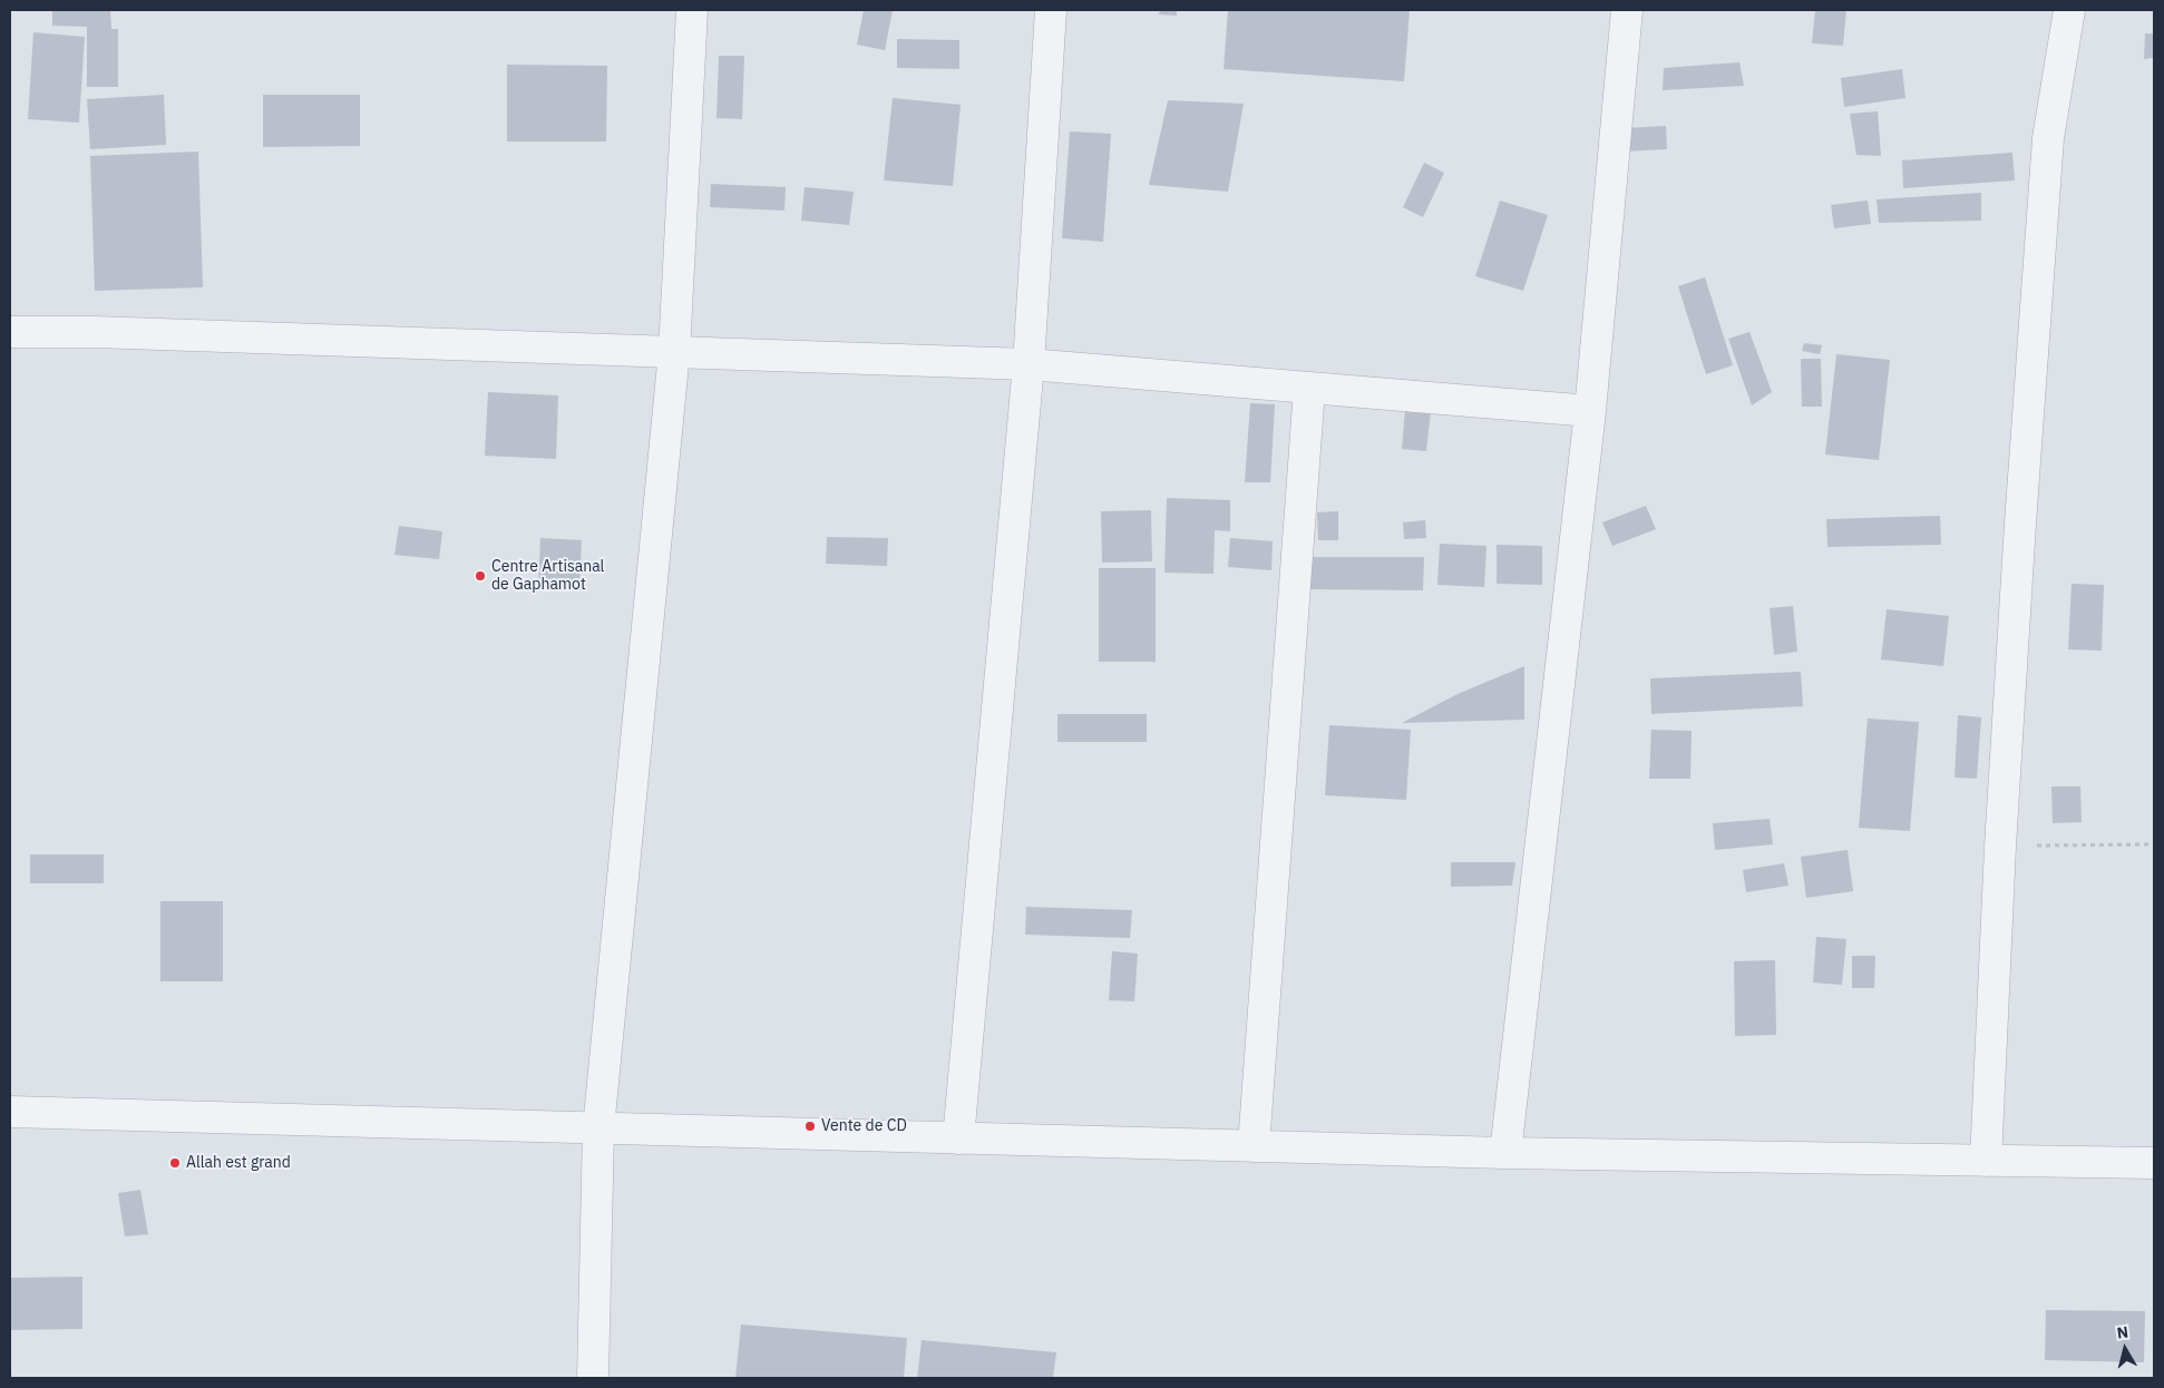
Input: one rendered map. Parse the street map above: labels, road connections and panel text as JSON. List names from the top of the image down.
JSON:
{
  "places": ["Centre Artisanal de Gaphamot", "Vente de CD", "Allah est grand"],
  "north": "top"
}
